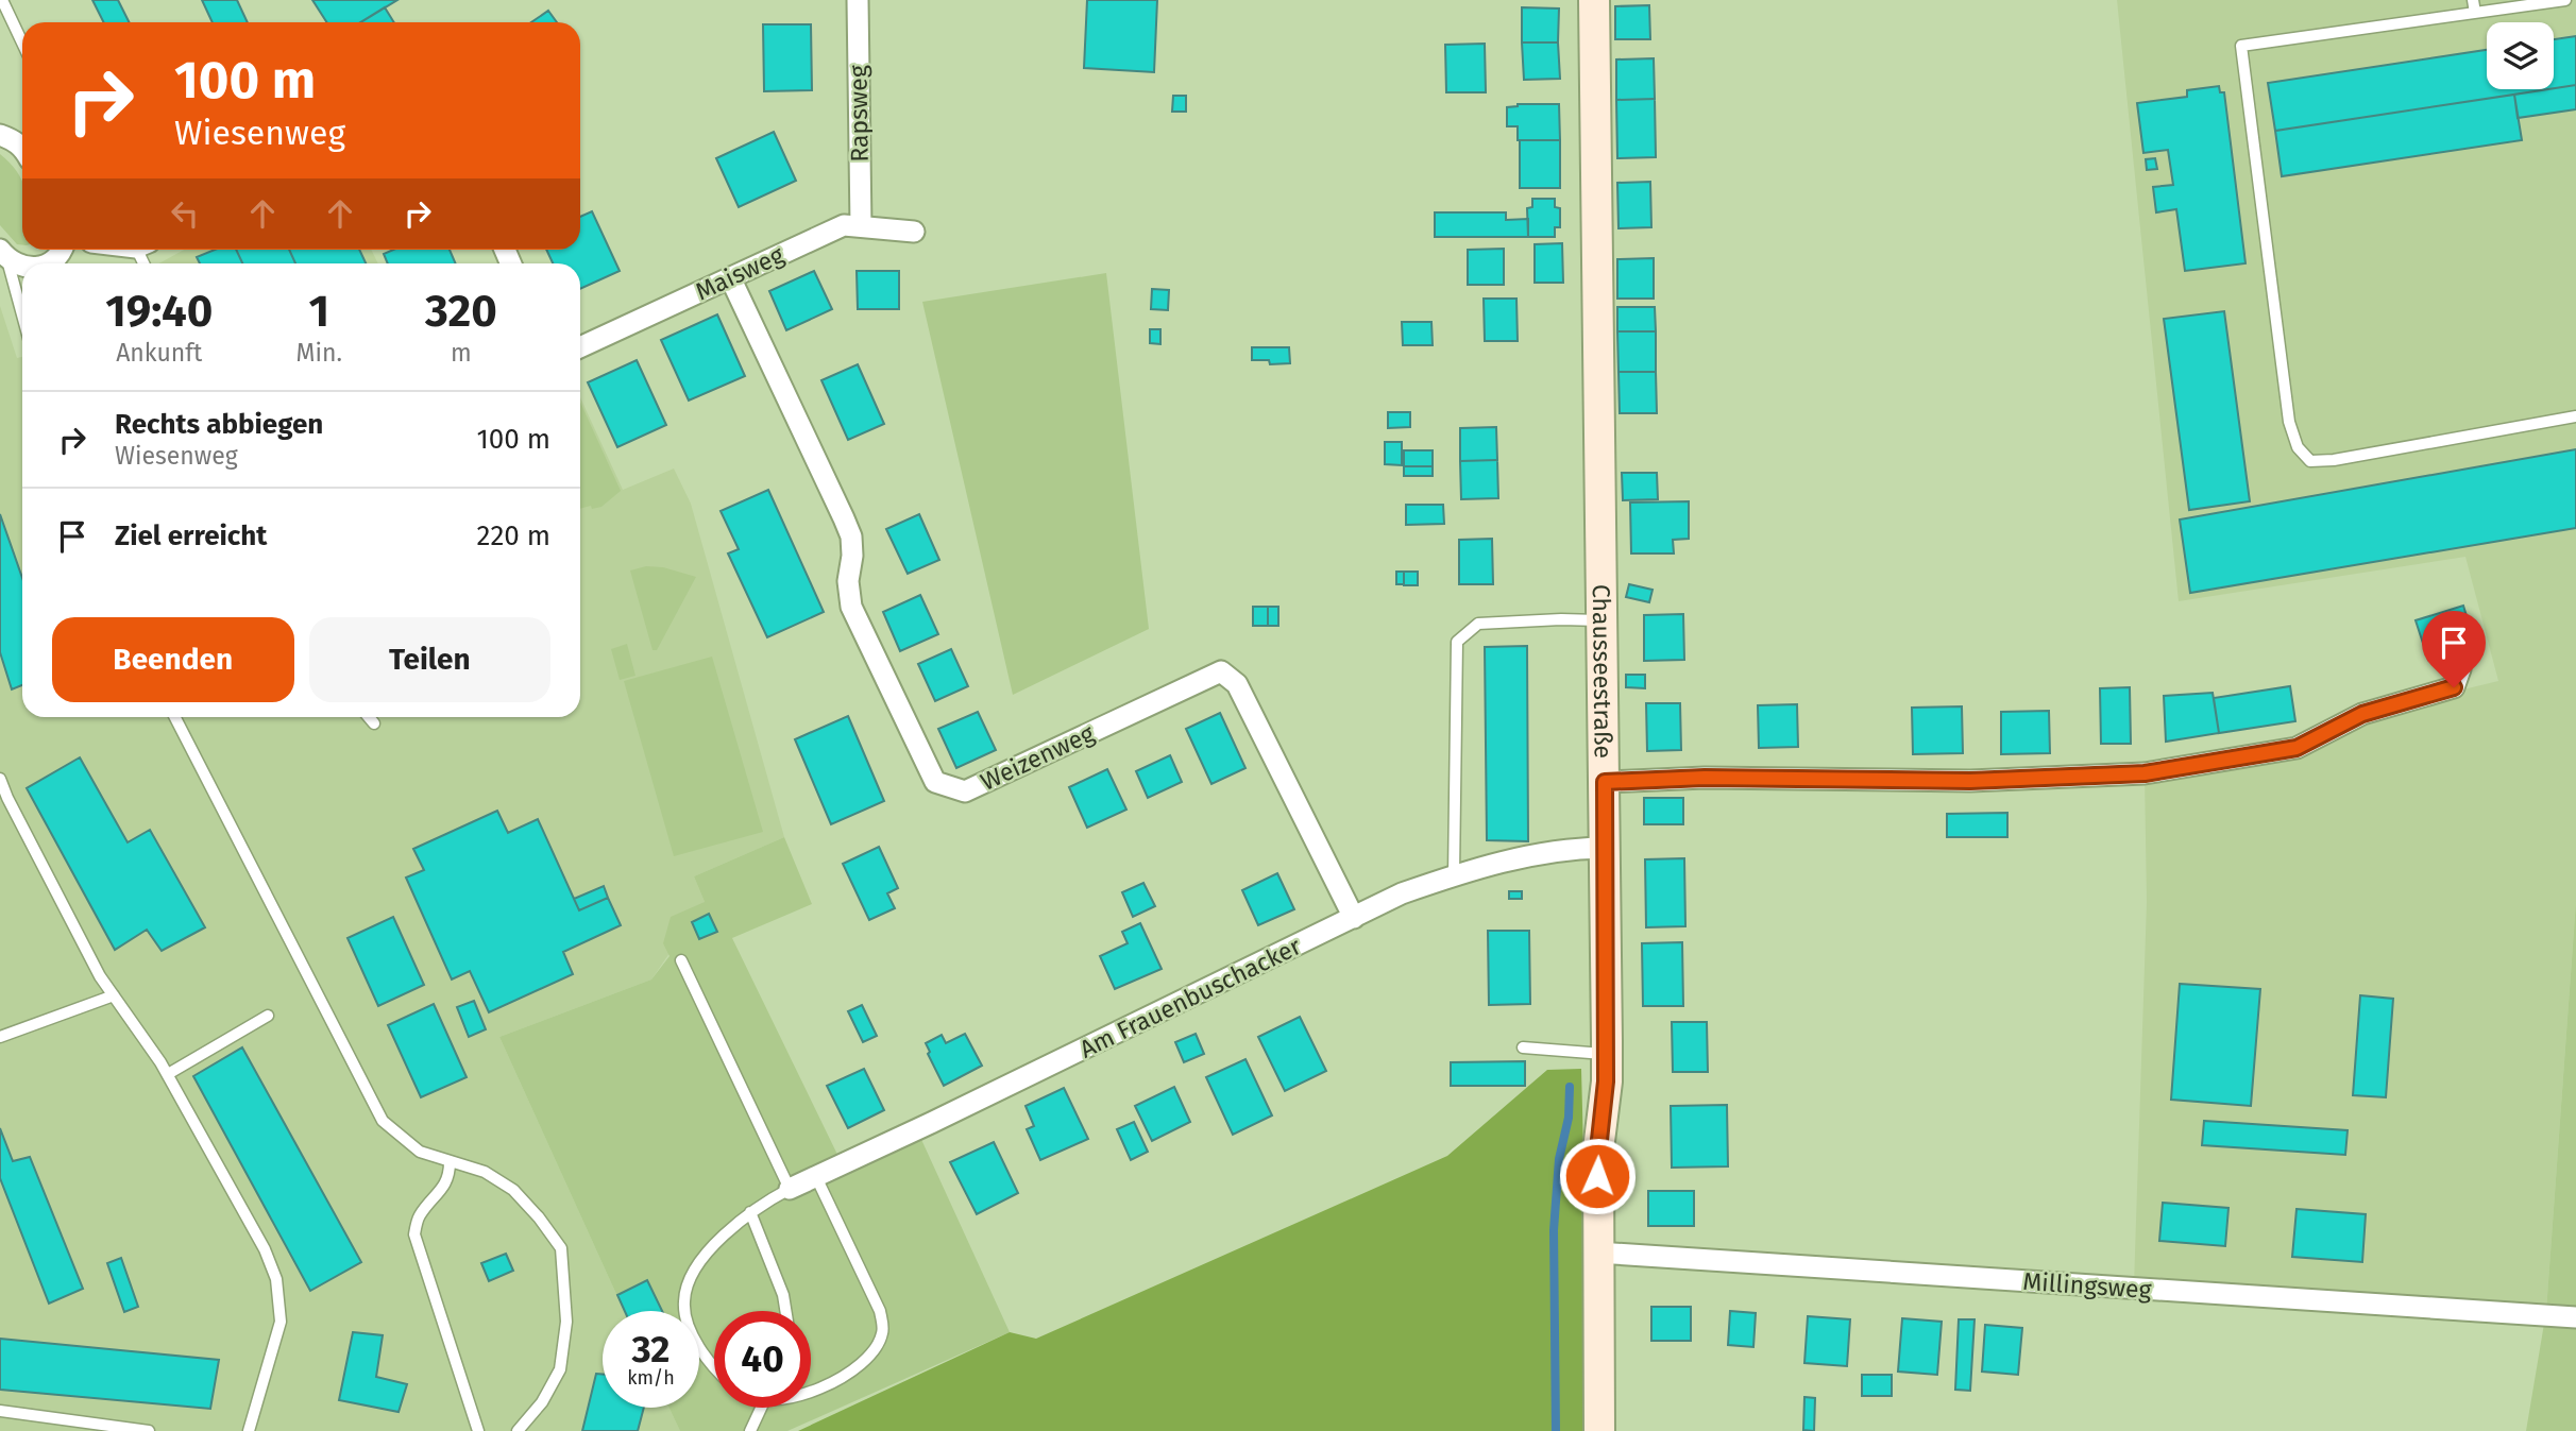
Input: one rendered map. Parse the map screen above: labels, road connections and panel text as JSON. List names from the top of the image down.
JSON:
{
  "streets": {
    "street": [
      "Rapsweg",
      "Maisweg",
      "Chausseestraße",
      "Weizenweg",
      "Am Frauenbuschacker",
      "Millingsweg"
    ]
  },
  "crossings": [
    ["Rapsweg", "Maisweg"],
    ["Maisweg", "Weizenweg"],
    ["Chausseestraße", "Am Frauenbuschacker"],
    ["Chausseestraße", "Millingsweg"],
    ["Weizenweg", "Am Frauenbuschacker"]
  ],
  "page": {
    "turn": ["100 m", "Wiesenweg"],
    "eta": [
      "19:40",
      "Ankunft",
      "1",
      "Min.",
      "320",
      "m"
    ],
    "list": [
      {
        "name": "Rechts abbiegen",
        "note": "Wiesenweg",
        "value": "100 m"
      },
      {
        "name": "Ziel erreicht",
        "value": "220 m"
      }
    ],
    "buttons": ["Beenden", "Teilen"],
    "speed": "32 km/h",
    "limit": "40"
  }
}
